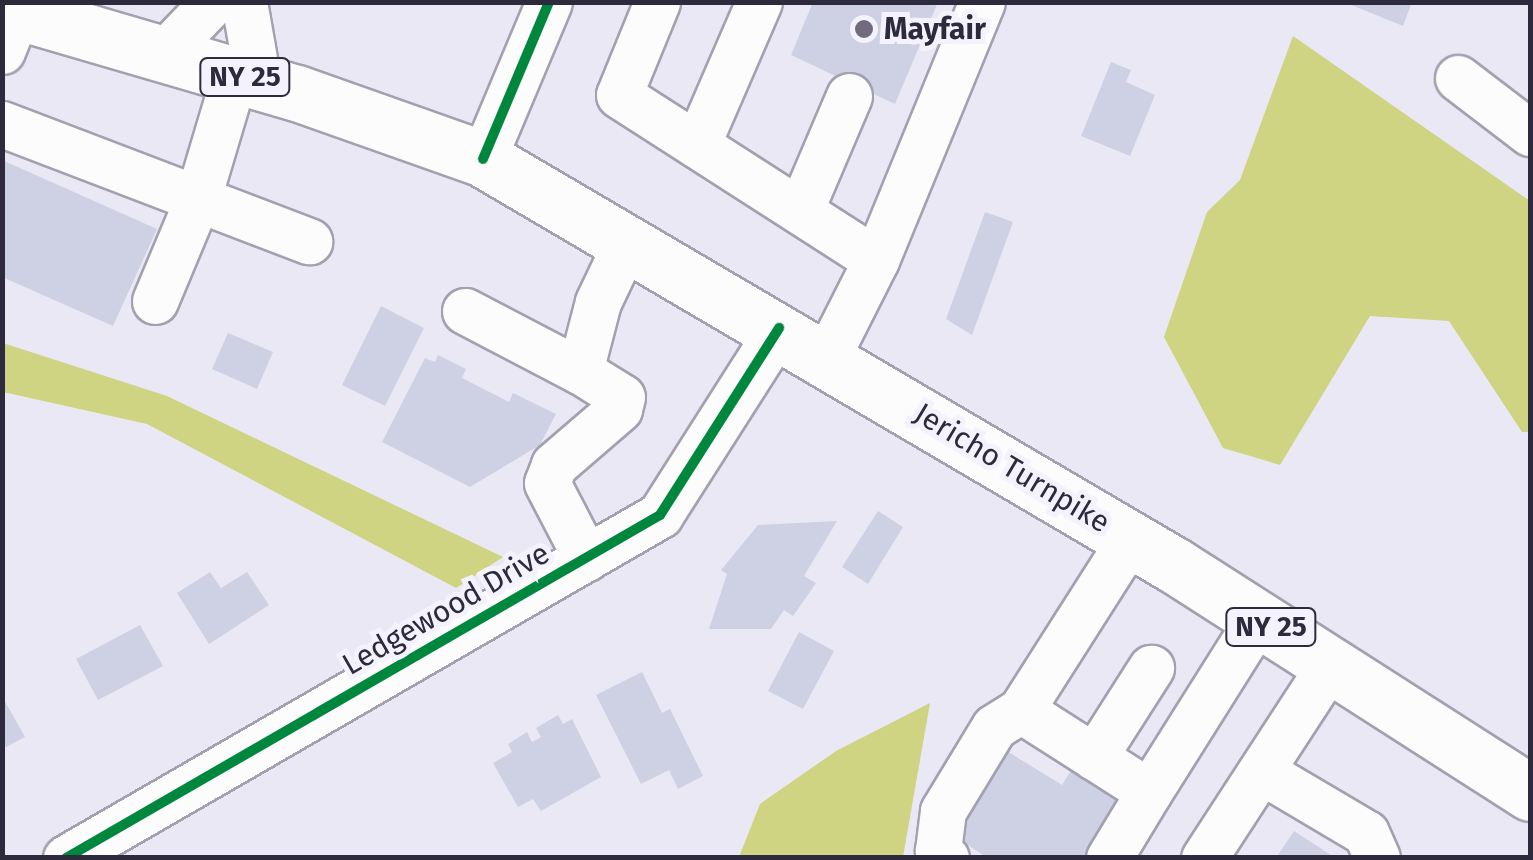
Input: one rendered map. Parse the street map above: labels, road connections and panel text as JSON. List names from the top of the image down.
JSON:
{
  "streets": {
    "main road": ["NY 25", "Jericho Turnpike"],
    "street": ["Ledgewood Drive"]
  },
  "crossings": [
    ["NY 25", "Jericho Turnpike"],
    ["Jericho Turnpike", "Ledgewood Drive"]
  ],
  "places": ["Mayfair"]
}
